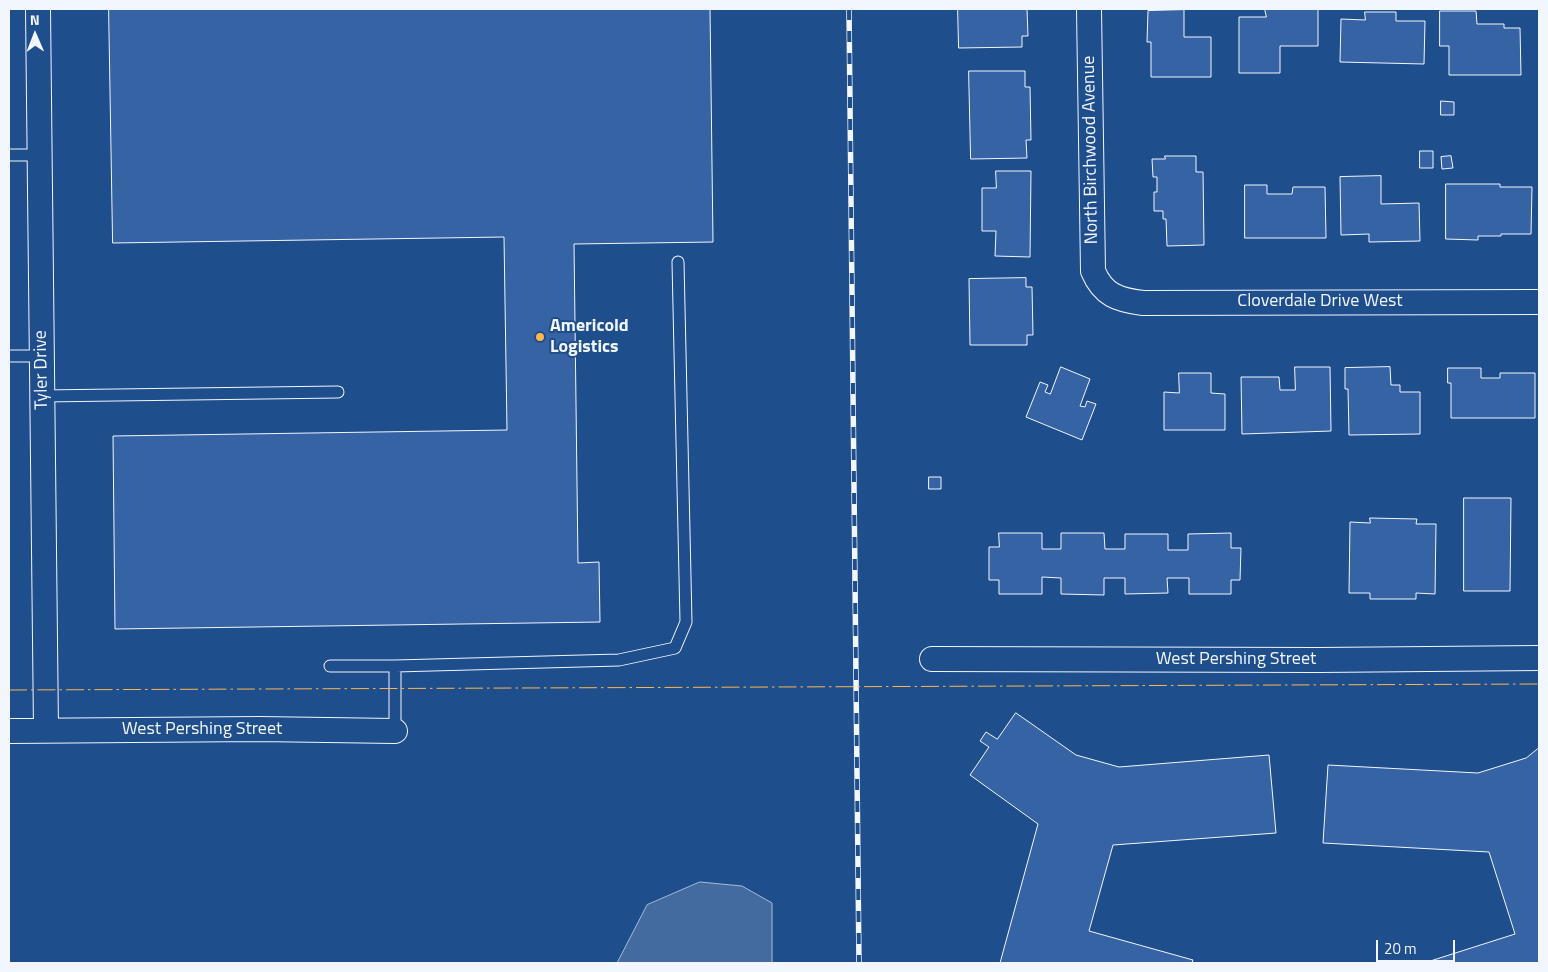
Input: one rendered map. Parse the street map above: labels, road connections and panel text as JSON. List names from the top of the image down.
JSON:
{
  "streets": {
    "street": [
      "North Birchwood Avenue",
      "Cloverdale Drive West",
      "Tyler Drive",
      "West Pershing Street"
    ]
  },
  "crossings": [
    ["North Birchwood Avenue", "Cloverdale Drive West"],
    ["Tyler Drive", "West Pershing Street"]
  ],
  "places": ["Americold Logistics"],
  "scale_bar": "20 m",
  "north": "top"
}
